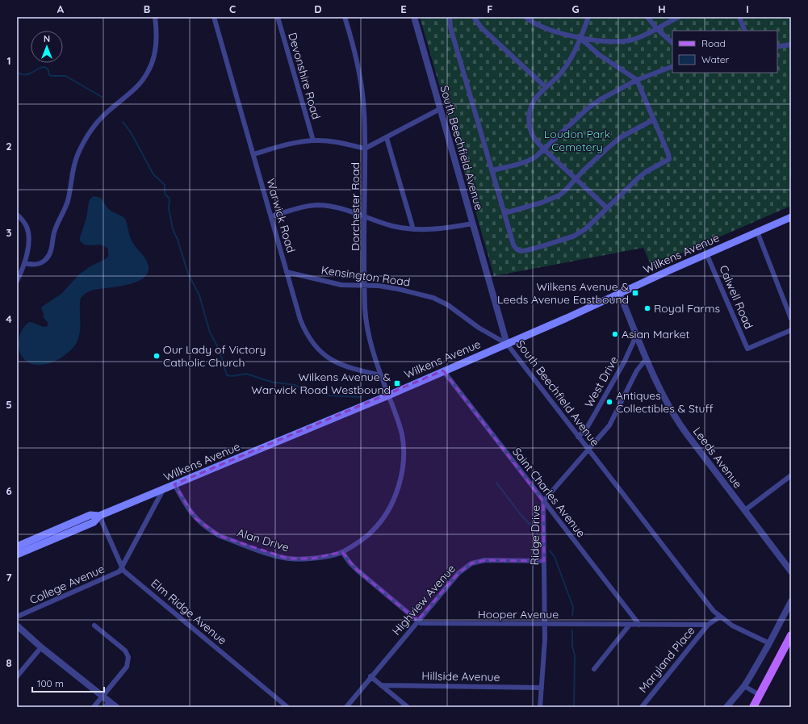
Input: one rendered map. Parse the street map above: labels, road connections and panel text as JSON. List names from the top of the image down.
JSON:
{
  "streets": {
    "main road": ["Wilkens Avenue"],
    "street": [
      "Devonshire Road",
      "South Beechfield Avenue",
      "Dorchester Road",
      "Warwick Road",
      "Kensington Road",
      "Calwell Road",
      "West Drive",
      "Leeds Avenue",
      "Saint Charles Avenue",
      "Ridge Drive",
      "Alan Drive",
      "College Avenue",
      "Highview Avenue",
      "Elm Ridge Avenue",
      "Hooper Avenue",
      "Maryland Place",
      "Hillside Avenue"
    ]
  },
  "crossings": [
    ["South Beechfield Avenue", "Wilkens Avenue"],
    ["South Beechfield Avenue", "Kensington Road"],
    ["South Beechfield Avenue", "West Drive"],
    ["South Beechfield Avenue", "Ridge Drive"],
    ["Dorchester Road", "Warwick Road"],
    ["Dorchester Road", "Wilkens Avenue"],
    ["Dorchester Road", "Kensington Road"],
    ["Dorchester Road", "Alan Drive"],
    ["Warwick Road", "Kensington Road"],
    ["Wilkens Avenue", "Kensington Road"],
    ["Wilkens Avenue", "Calwell Road"],
    ["Wilkens Avenue", "Leeds Avenue"],
    ["Wilkens Avenue", "Saint Charles Avenue"],
    ["Wilkens Avenue", "Alan Drive"],
    ["Wilkens Avenue", "Elm Ridge Avenue"],
    ["West Drive", "Leeds Avenue"],
    ["Leeds Avenue", "Ridge Drive"],
    ["Saint Charles Avenue", "Ridge Drive"],
    ["Saint Charles Avenue", "Hooper Avenue"],
    ["Ridge Drive", "Highview Avenue"],
    ["Ridge Drive", "Hooper Avenue"],
    ["Ridge Drive", "Hillside Avenue"],
    ["College Avenue", "Elm Ridge Avenue"],
    ["Highview Avenue", "Hooper Avenue"],
    ["Hooper Avenue", "Maryland Place"]
  ],
  "parks": ["Loudon Park Cemetery"],
  "places": {
    "transit": ["Wilkens Avenue & Leeds Avenue Eastbound", "Wilkens Avenue & Warwick Road Westbound"],
    "other": [
      "Royal Farms",
      "Asian Market",
      "Our Lady of Victory Catholic Church",
      "Antiques Collectibles & Stuff"
    ]
  },
  "legend": ["Road", "Water"],
  "scale_bar": "100 m",
  "north": "top",
  "grid": {
    "columns": [
      "A",
      "B",
      "C",
      "D",
      "E",
      "F",
      "G",
      "H",
      "I"
    ],
    "rows": [
      "1",
      "2",
      "3",
      "4",
      "5",
      "6",
      "7",
      "8"
    ]
  }
}
